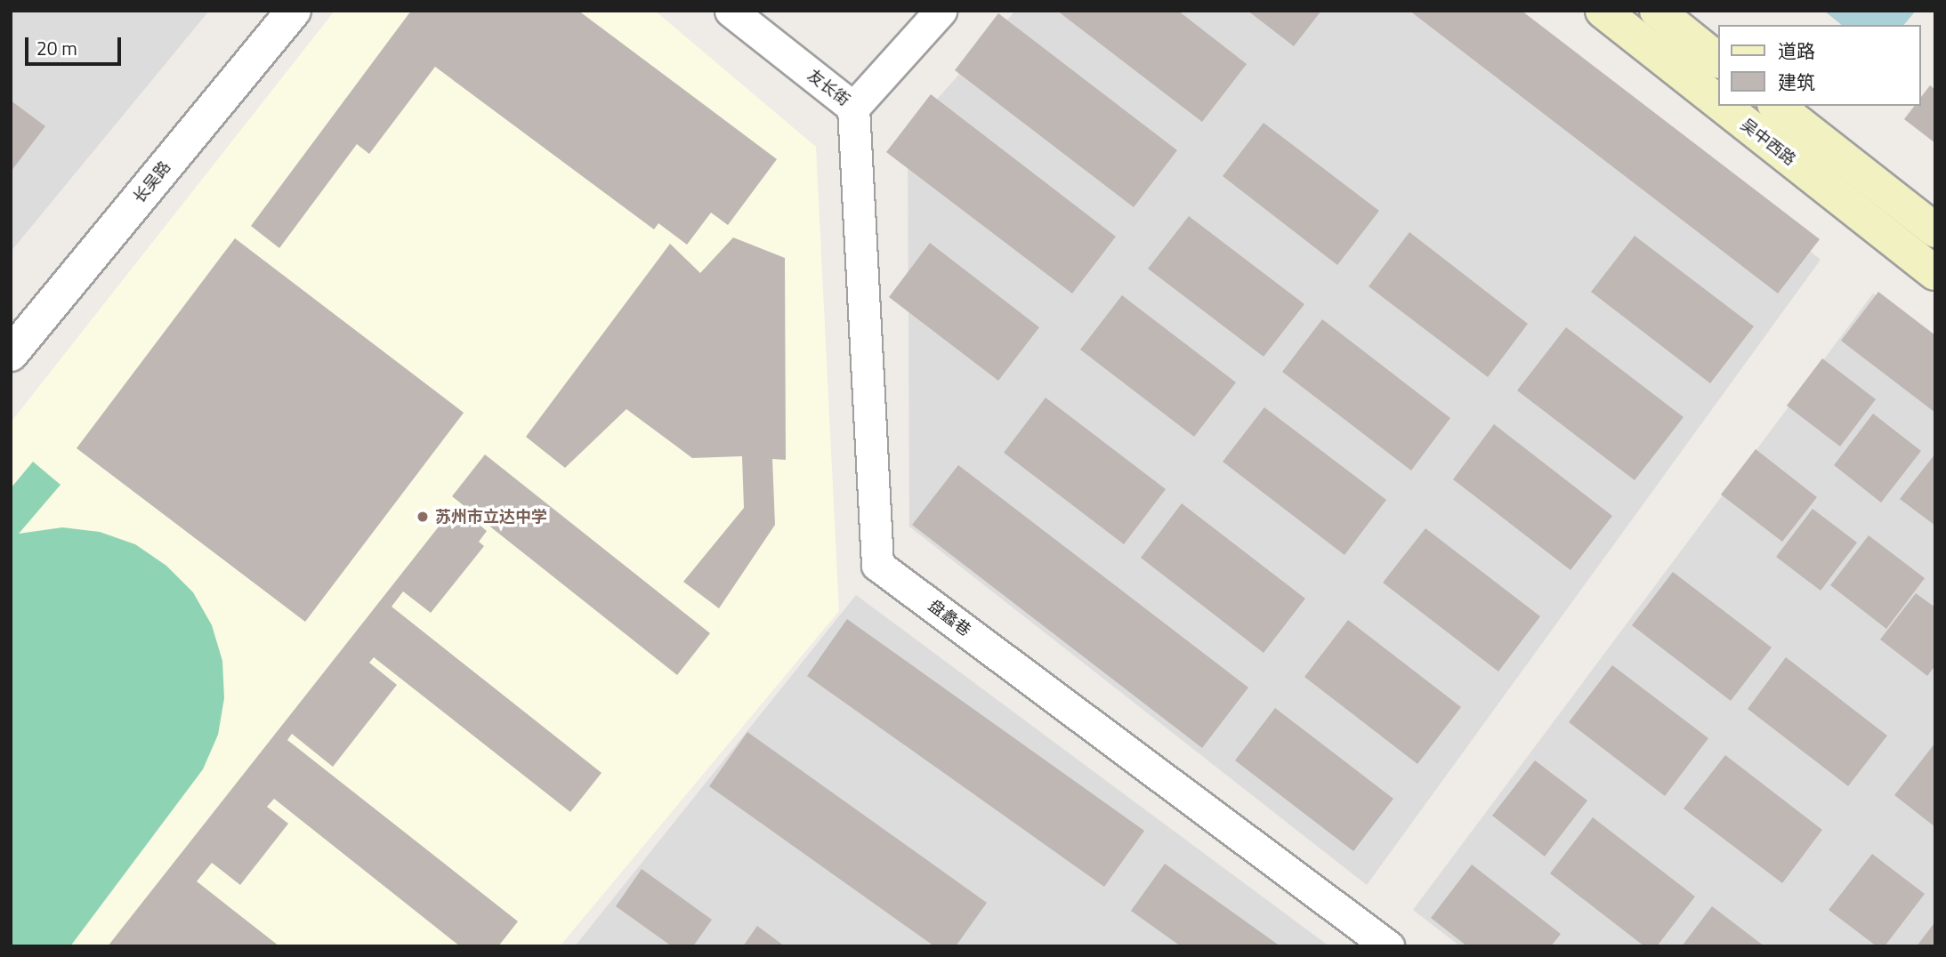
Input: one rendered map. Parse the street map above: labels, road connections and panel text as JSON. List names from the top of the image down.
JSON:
{
  "streets": {
    "main road": ["吴中西路"],
    "street": ["友长街", "长吴路", "盘蠡巷"]
  },
  "crossings": [
    ["友长街", "盘蠡巷"]
  ],
  "places": ["苏州市立达中学"],
  "legend": ["道路", "建筑"],
  "scale_bar": "20 m"
}
